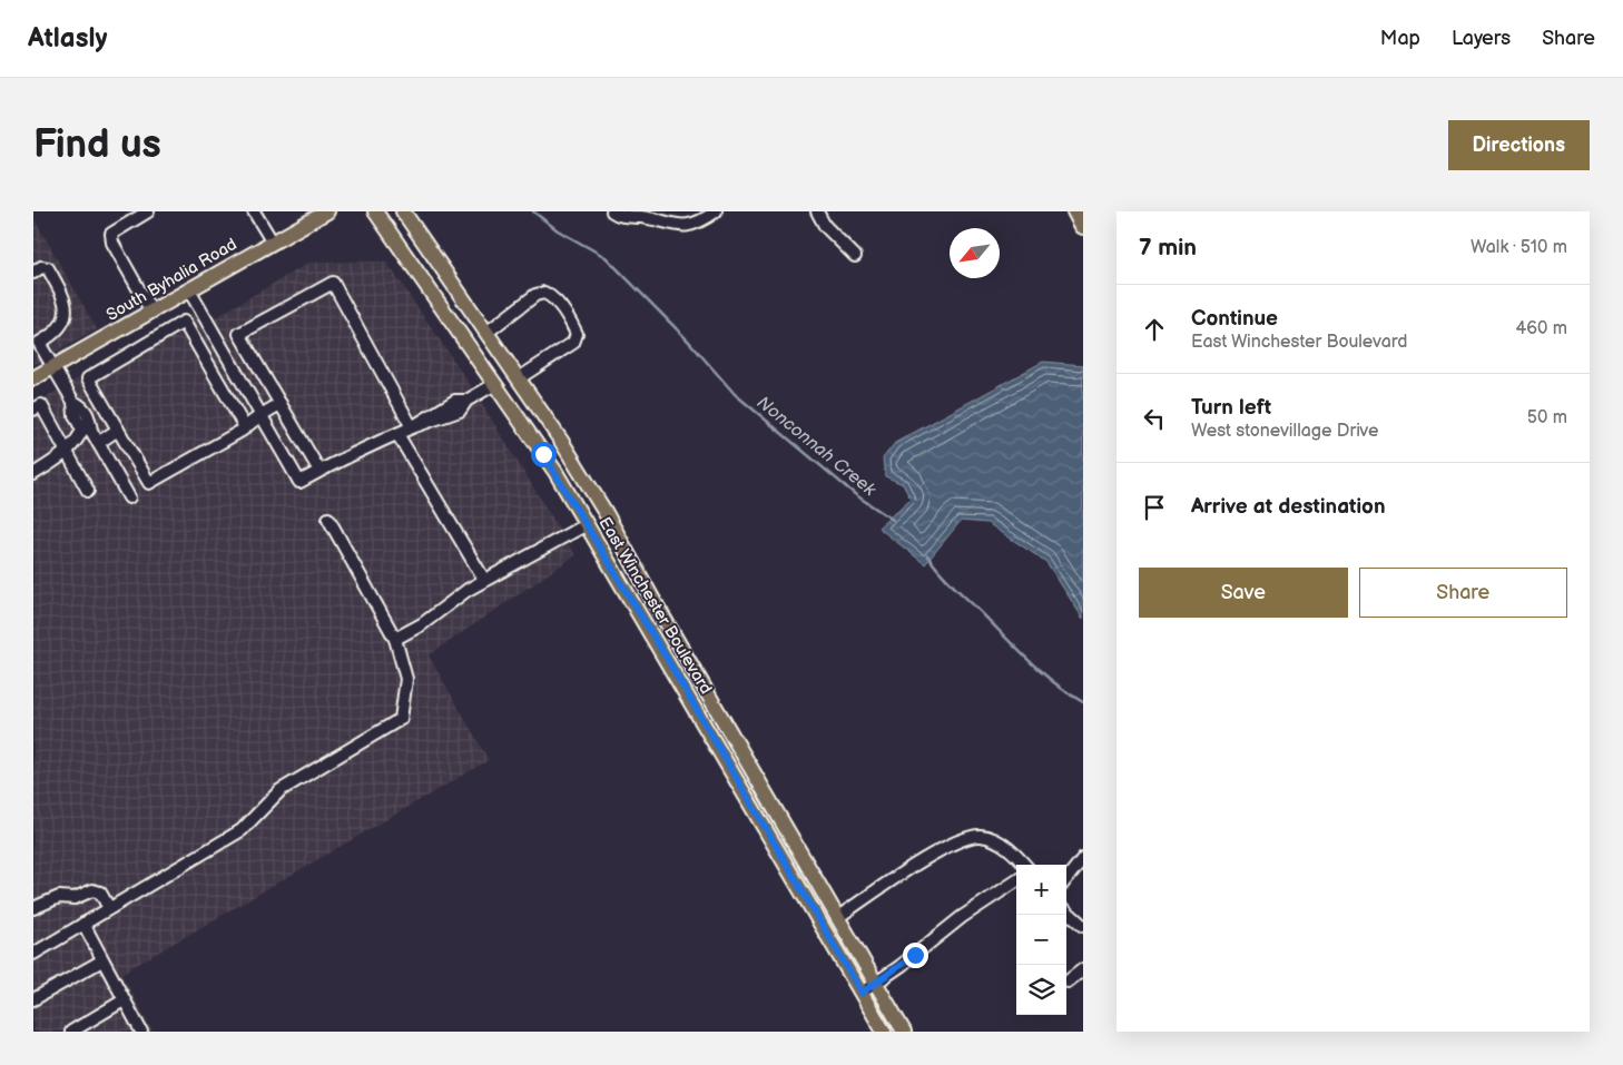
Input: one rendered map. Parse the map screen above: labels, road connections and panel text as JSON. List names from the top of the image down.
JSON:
{
  "streets": {
    "main road": ["South Byhalia Road", "East Winchester Boulevard"]
  },
  "water": ["Nonconnah Creek"],
  "north": "bottom left",
  "page": {
    "header": "Atlasly",
    "nav": ["Map", "Layers", "Share"],
    "buttons": [
      "Directions",
      ["Save", "Share"]
    ],
    "title": "Find us",
    "heading": ["7 min", "Walk · 510 m"],
    "list": [
      ["Continue", "East Winchester Boulevard", "460 m"],
      ["Turn left", "West stonevillage Drive", "50 m"],
      "Arrive at destination"
    ],
    "map_buttons": ["+", "−"]
  }
}
